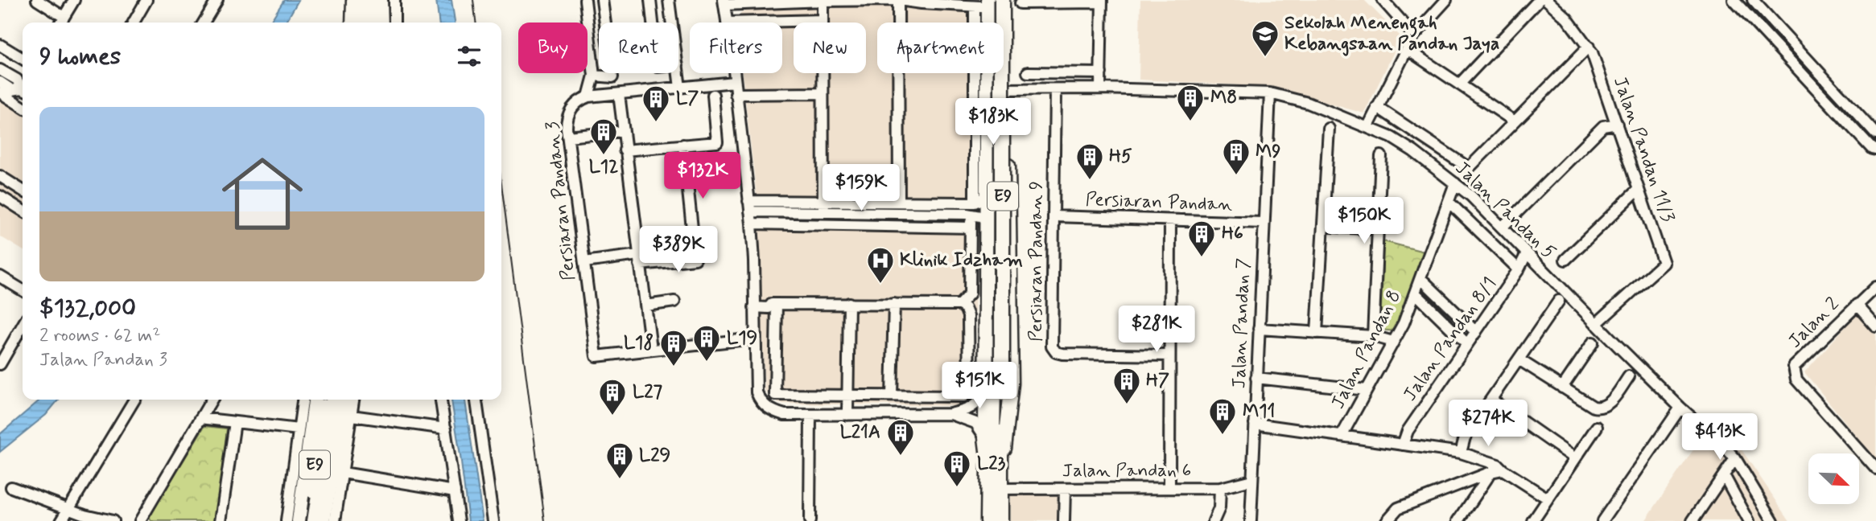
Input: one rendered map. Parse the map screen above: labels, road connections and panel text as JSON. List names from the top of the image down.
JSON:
{
  "streets": {
    "highway": ["E9"],
    "street": [
      "Jalan Pandan 11/3",
      "Persiaran Pandan 3",
      "Persiaran Pandan",
      "Jalan Pandan 5",
      "Persiaran Pandan 9",
      "Jalan Pandan 7",
      "Jalan 2",
      "Jalan Pandan 8/1",
      "Jalan Pandan 8",
      "Jalan Pandan 6"
    ]
  },
  "crossings": [
    ["Jalan Pandan 11/3", "Jalan Pandan 5"],
    ["E9", "Jalan Pandan 6"],
    ["Persiaran Pandan", "Persiaran Pandan 9"],
    ["Persiaran Pandan", "Jalan Pandan 7"],
    ["Jalan Pandan 5", "Persiaran Pandan 9"],
    ["Jalan Pandan 5", "Jalan Pandan 7"],
    ["Jalan Pandan 5", "Jalan Pandan 8/1"],
    ["Jalan Pandan 5", "Jalan Pandan 8"],
    ["Jalan Pandan 7", "Jalan Pandan 6"]
  ],
  "places": {
    "school or university": ["Sekolah Menengah Kebangsaan Pandan Jaya"],
    "building": [
      "M8",
      "L7",
      "L12",
      "M9",
      "H5",
      "H6",
      "L19",
      "L18",
      "H7",
      "L27",
      "M11",
      "L21A",
      "L29",
      "L23"
    ],
    "hospital": ["Klinik Idzham"]
  },
  "north": "bottom right",
  "page": {
    "chip": [
      "Buy",
      "Rent",
      "Filters",
      "New",
      "Apartment"
    ],
    "heading": "9 homes",
    "list": [
      {
        "name": "$132,000",
        "note": "2 rooms · 62 m² · Jalan Pandan 3"
      }
    ],
    "price": [
      "$183K",
      "$132K",
      "$159K",
      "$150K",
      "$389K",
      "$281K",
      "$151K",
      "$274K",
      "$413K"
    ]
  }
}
